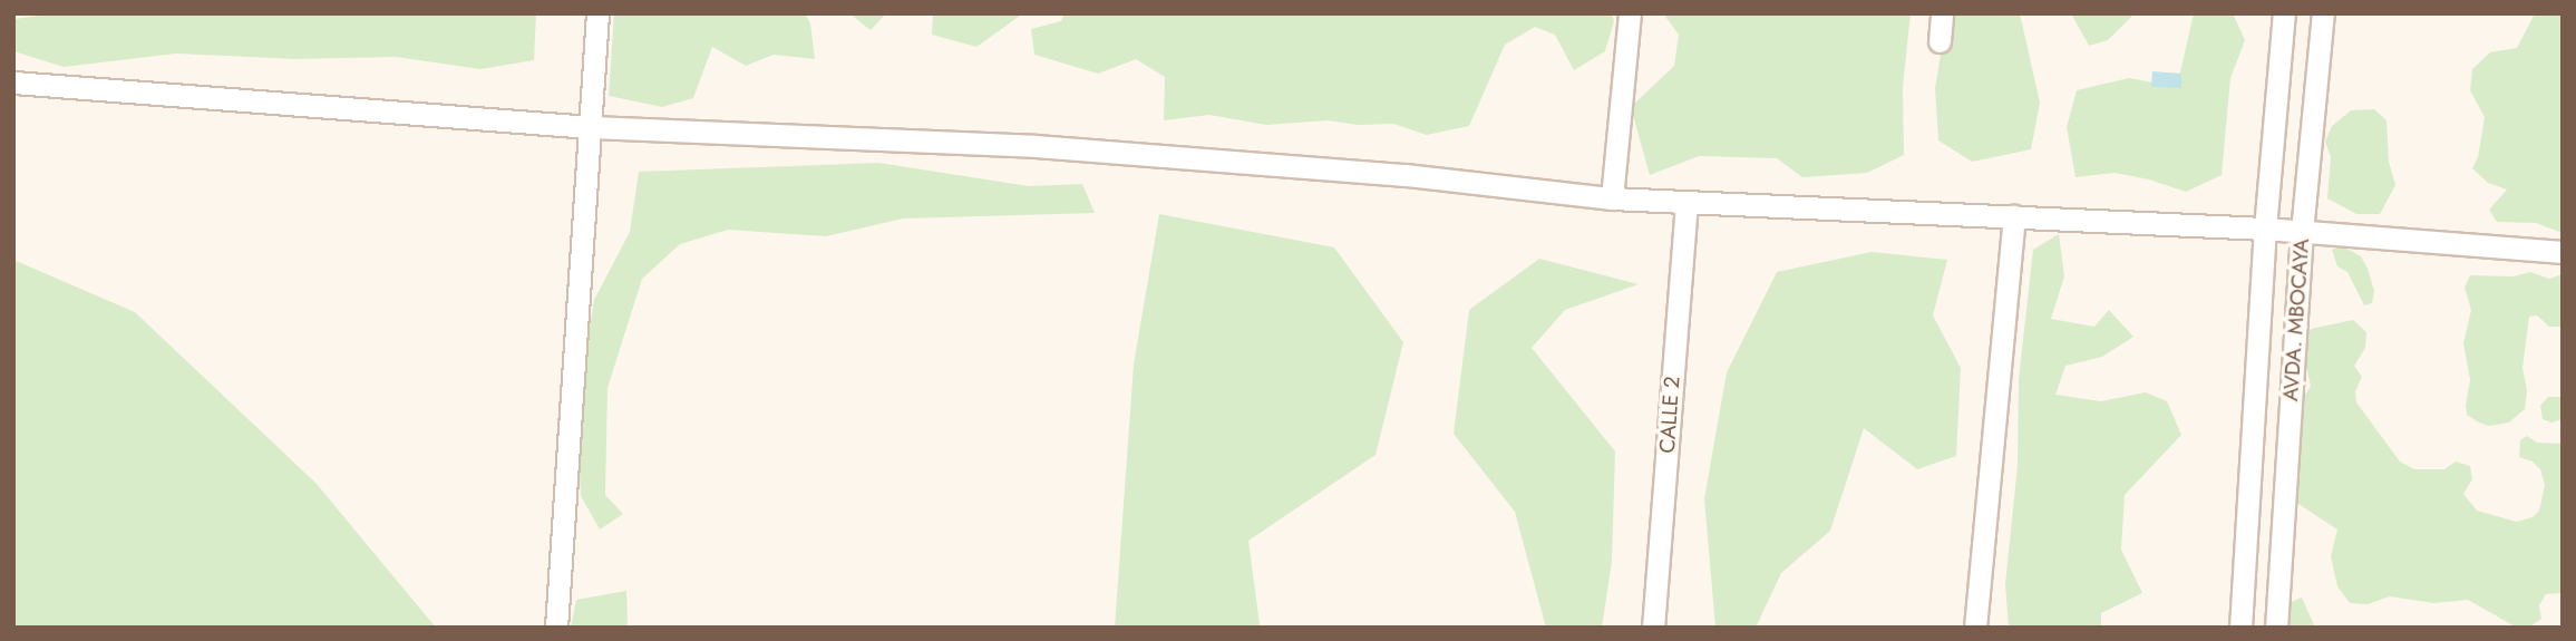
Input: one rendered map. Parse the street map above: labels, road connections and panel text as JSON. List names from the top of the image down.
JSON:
{
  "streets": {
    "street": ["AVDA. MBOCAYA", "CALLE 2"]
  }
}
